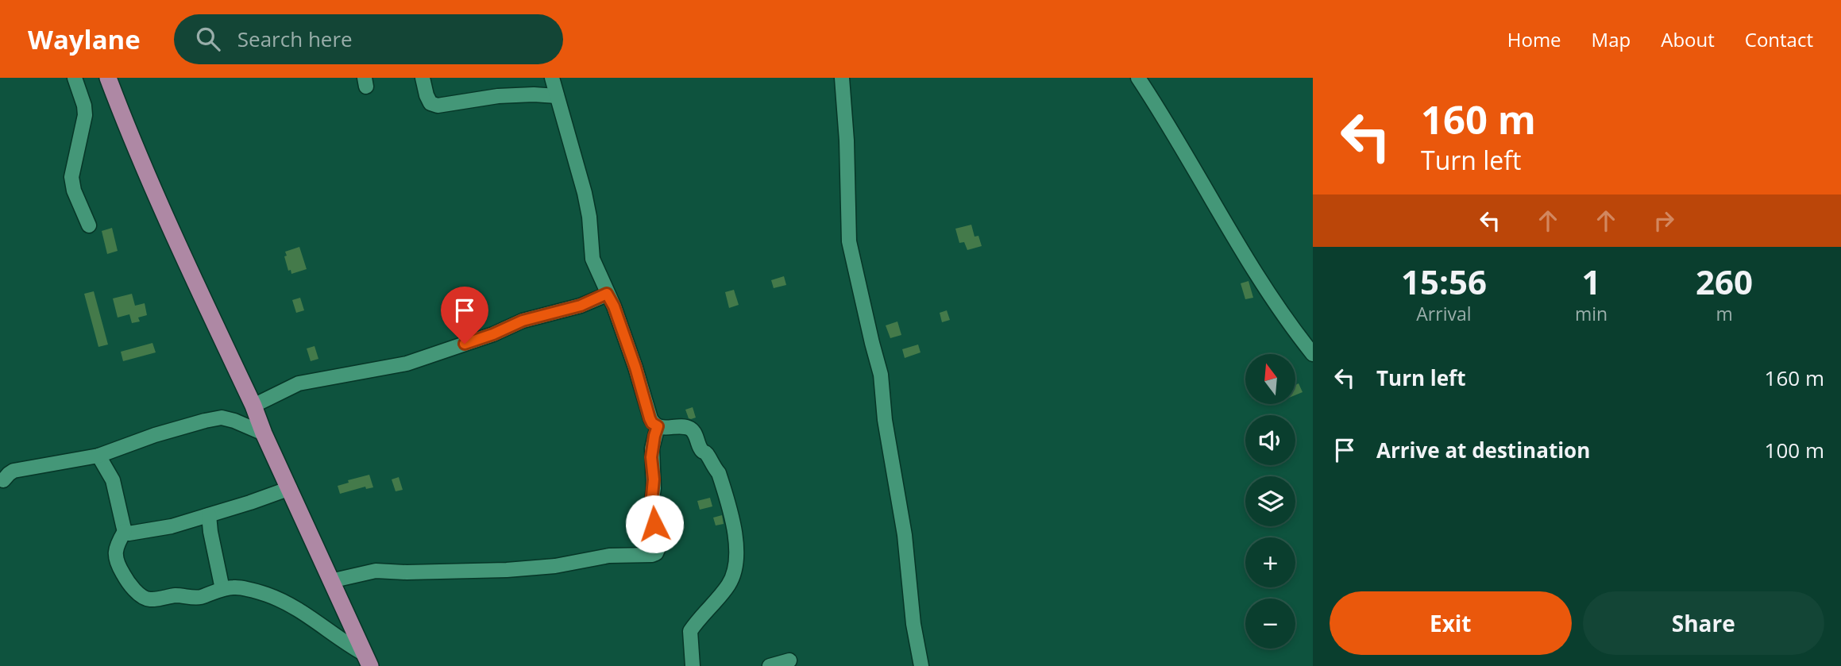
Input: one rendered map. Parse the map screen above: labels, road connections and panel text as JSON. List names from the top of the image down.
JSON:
{
  "north": "top",
  "page": {
    "header": "Waylane",
    "search": "Search here",
    "nav": [
      "Home",
      "Map",
      "About",
      "Contact"
    ],
    "turn": ["160 m", "Turn left"],
    "eta": [
      "15:56",
      "Arrival",
      "1",
      "min",
      "260",
      "m"
    ],
    "list": [
      {
        "name": "Turn left",
        "value": "160 m"
      },
      {
        "name": "Arrive at destination",
        "value": "100 m"
      }
    ],
    "map_buttons": ["+", "−"],
    "buttons": ["Exit", "Share"]
  }
}
